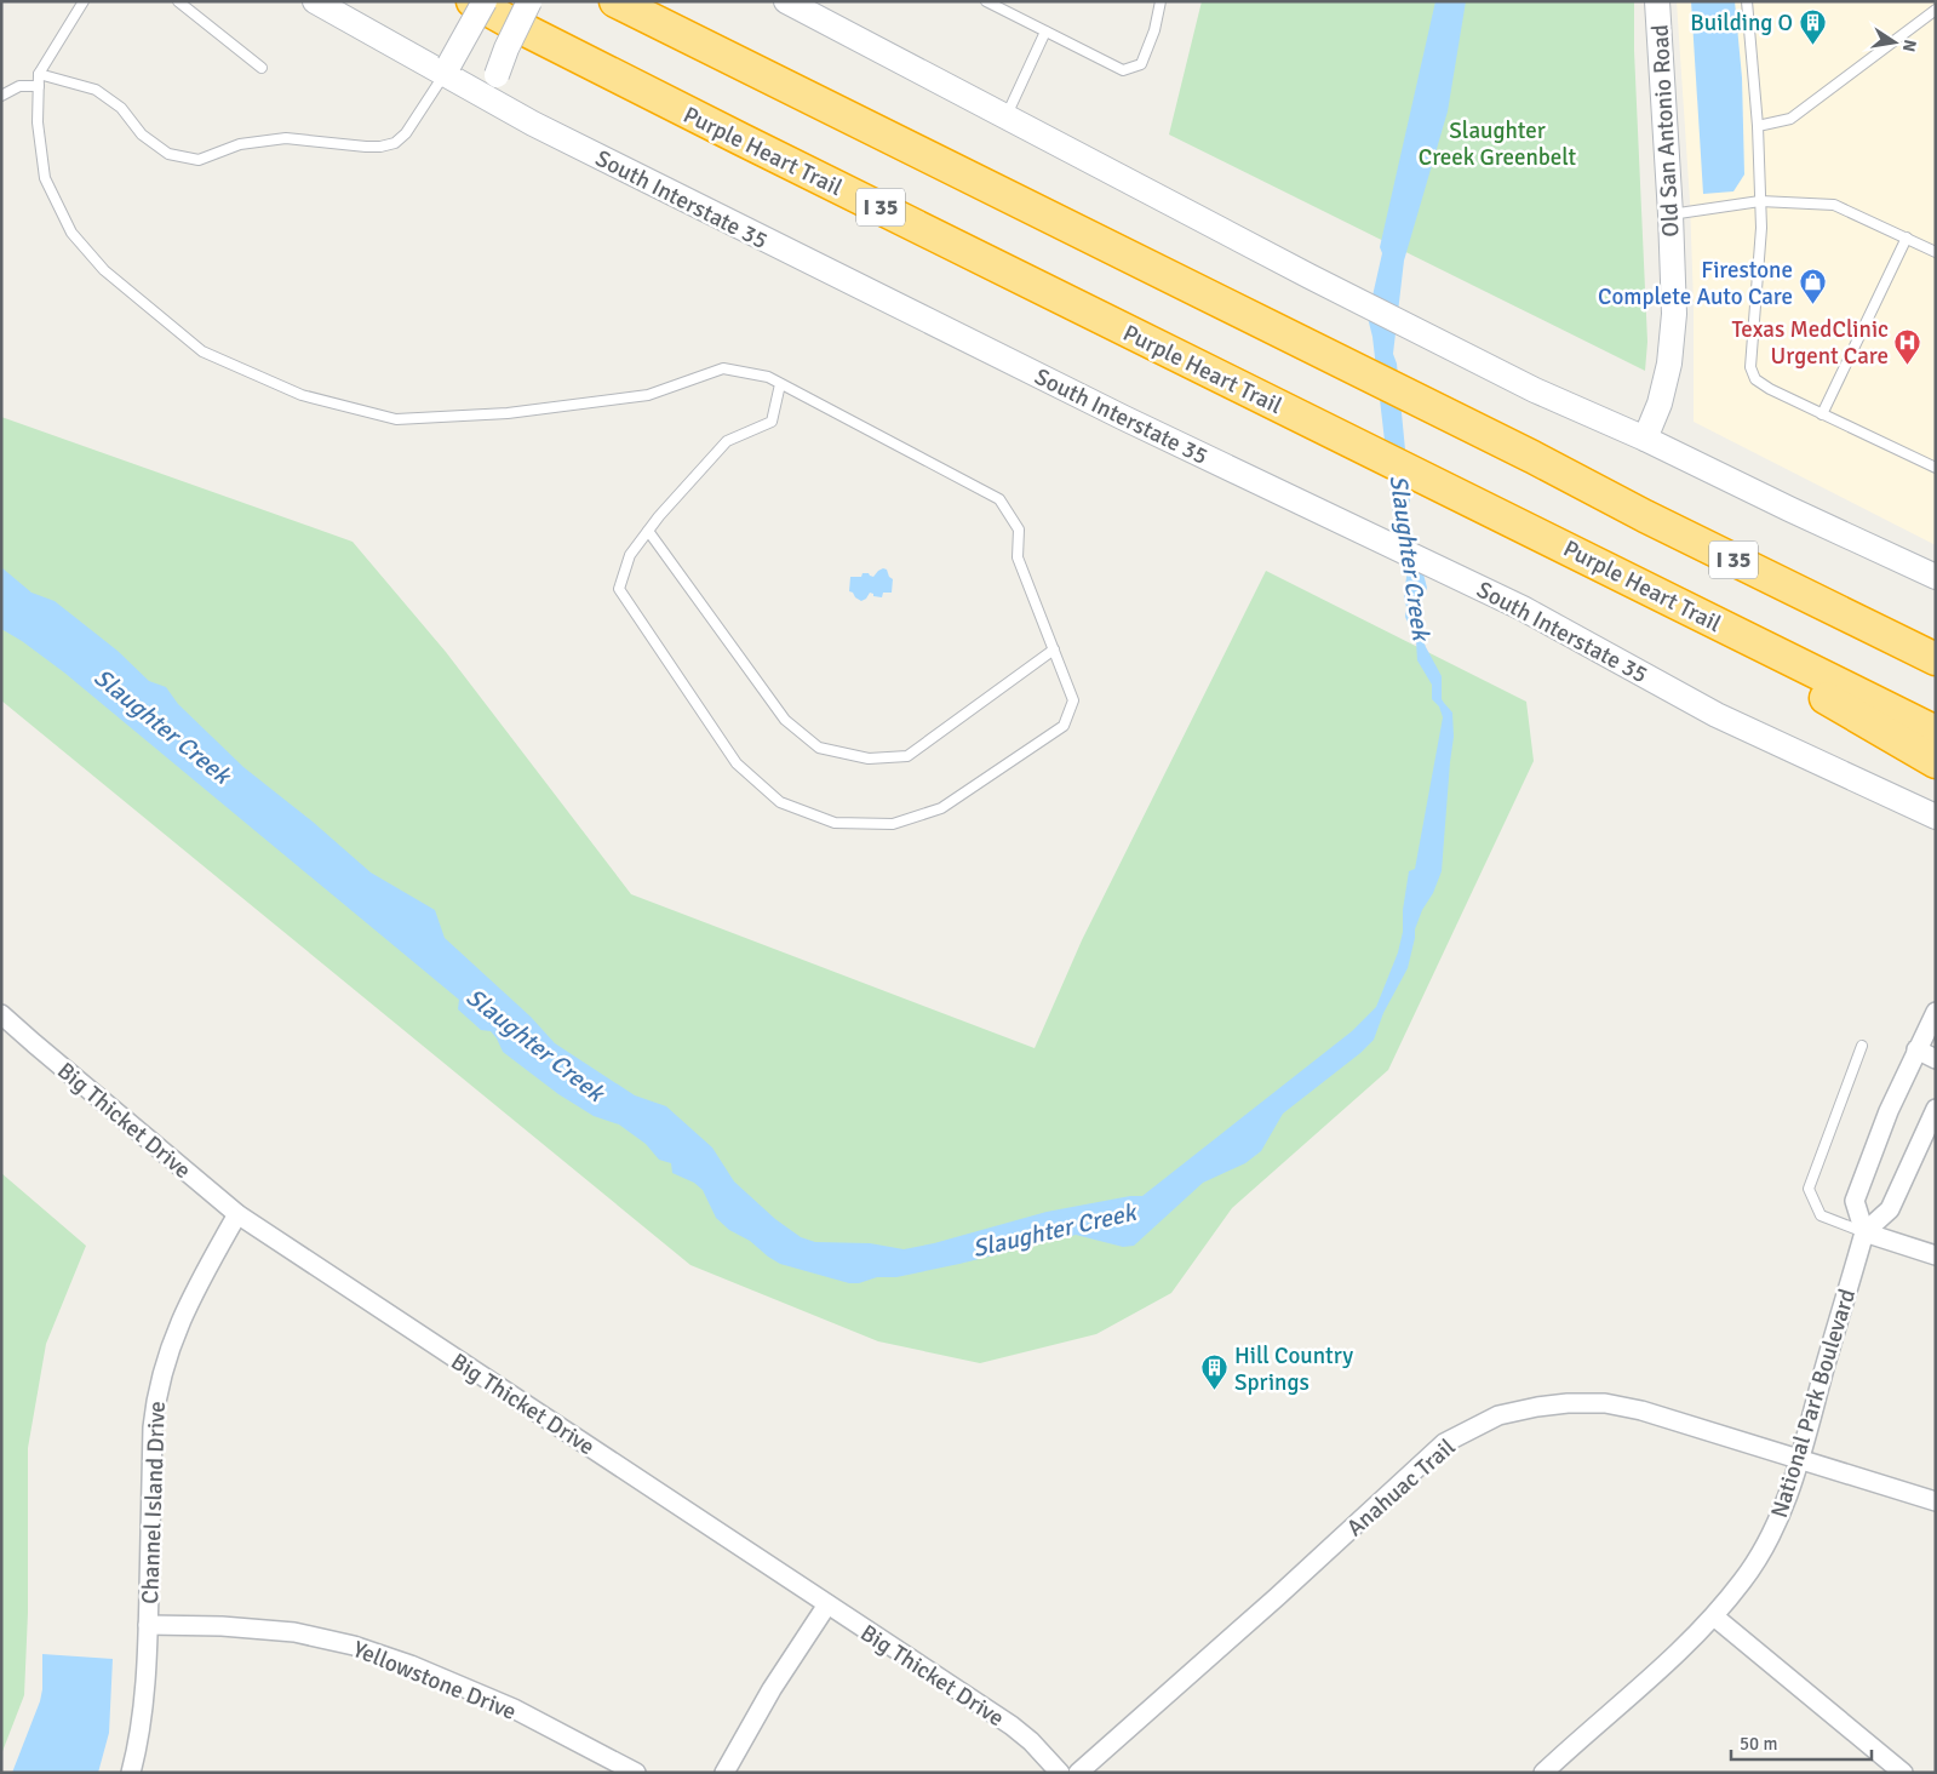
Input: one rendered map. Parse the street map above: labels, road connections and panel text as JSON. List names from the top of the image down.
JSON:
{
  "streets": {
    "highway": ["Purple Heart Trail", "I 35"],
    "main road": ["Old San Antonio Road", "South Interstate 35"],
    "street": [
      "Big Thicket Drive",
      "National Park Boulevard",
      "Anahuac Trail",
      "Channel Island Drive",
      "Yellowstone Drive"
    ]
  },
  "crossings": [
    ["Big Thicket Drive", "Channel Island Drive"],
    ["National Park Boulevard", "Anahuac Trail"],
    ["Channel Island Drive", "Yellowstone Drive"]
  ],
  "water": ["Slaughter Creek"],
  "parks": ["Slaughter Creek Greenbelt"],
  "places": {
    "building": ["Building O", "Hill Country Springs"],
    "shop": ["Firestone Complete Auto Care"],
    "hospital": ["Texas MedClinic Urgent Care"]
  },
  "scale_bar": "50 m",
  "north": "right"
}
